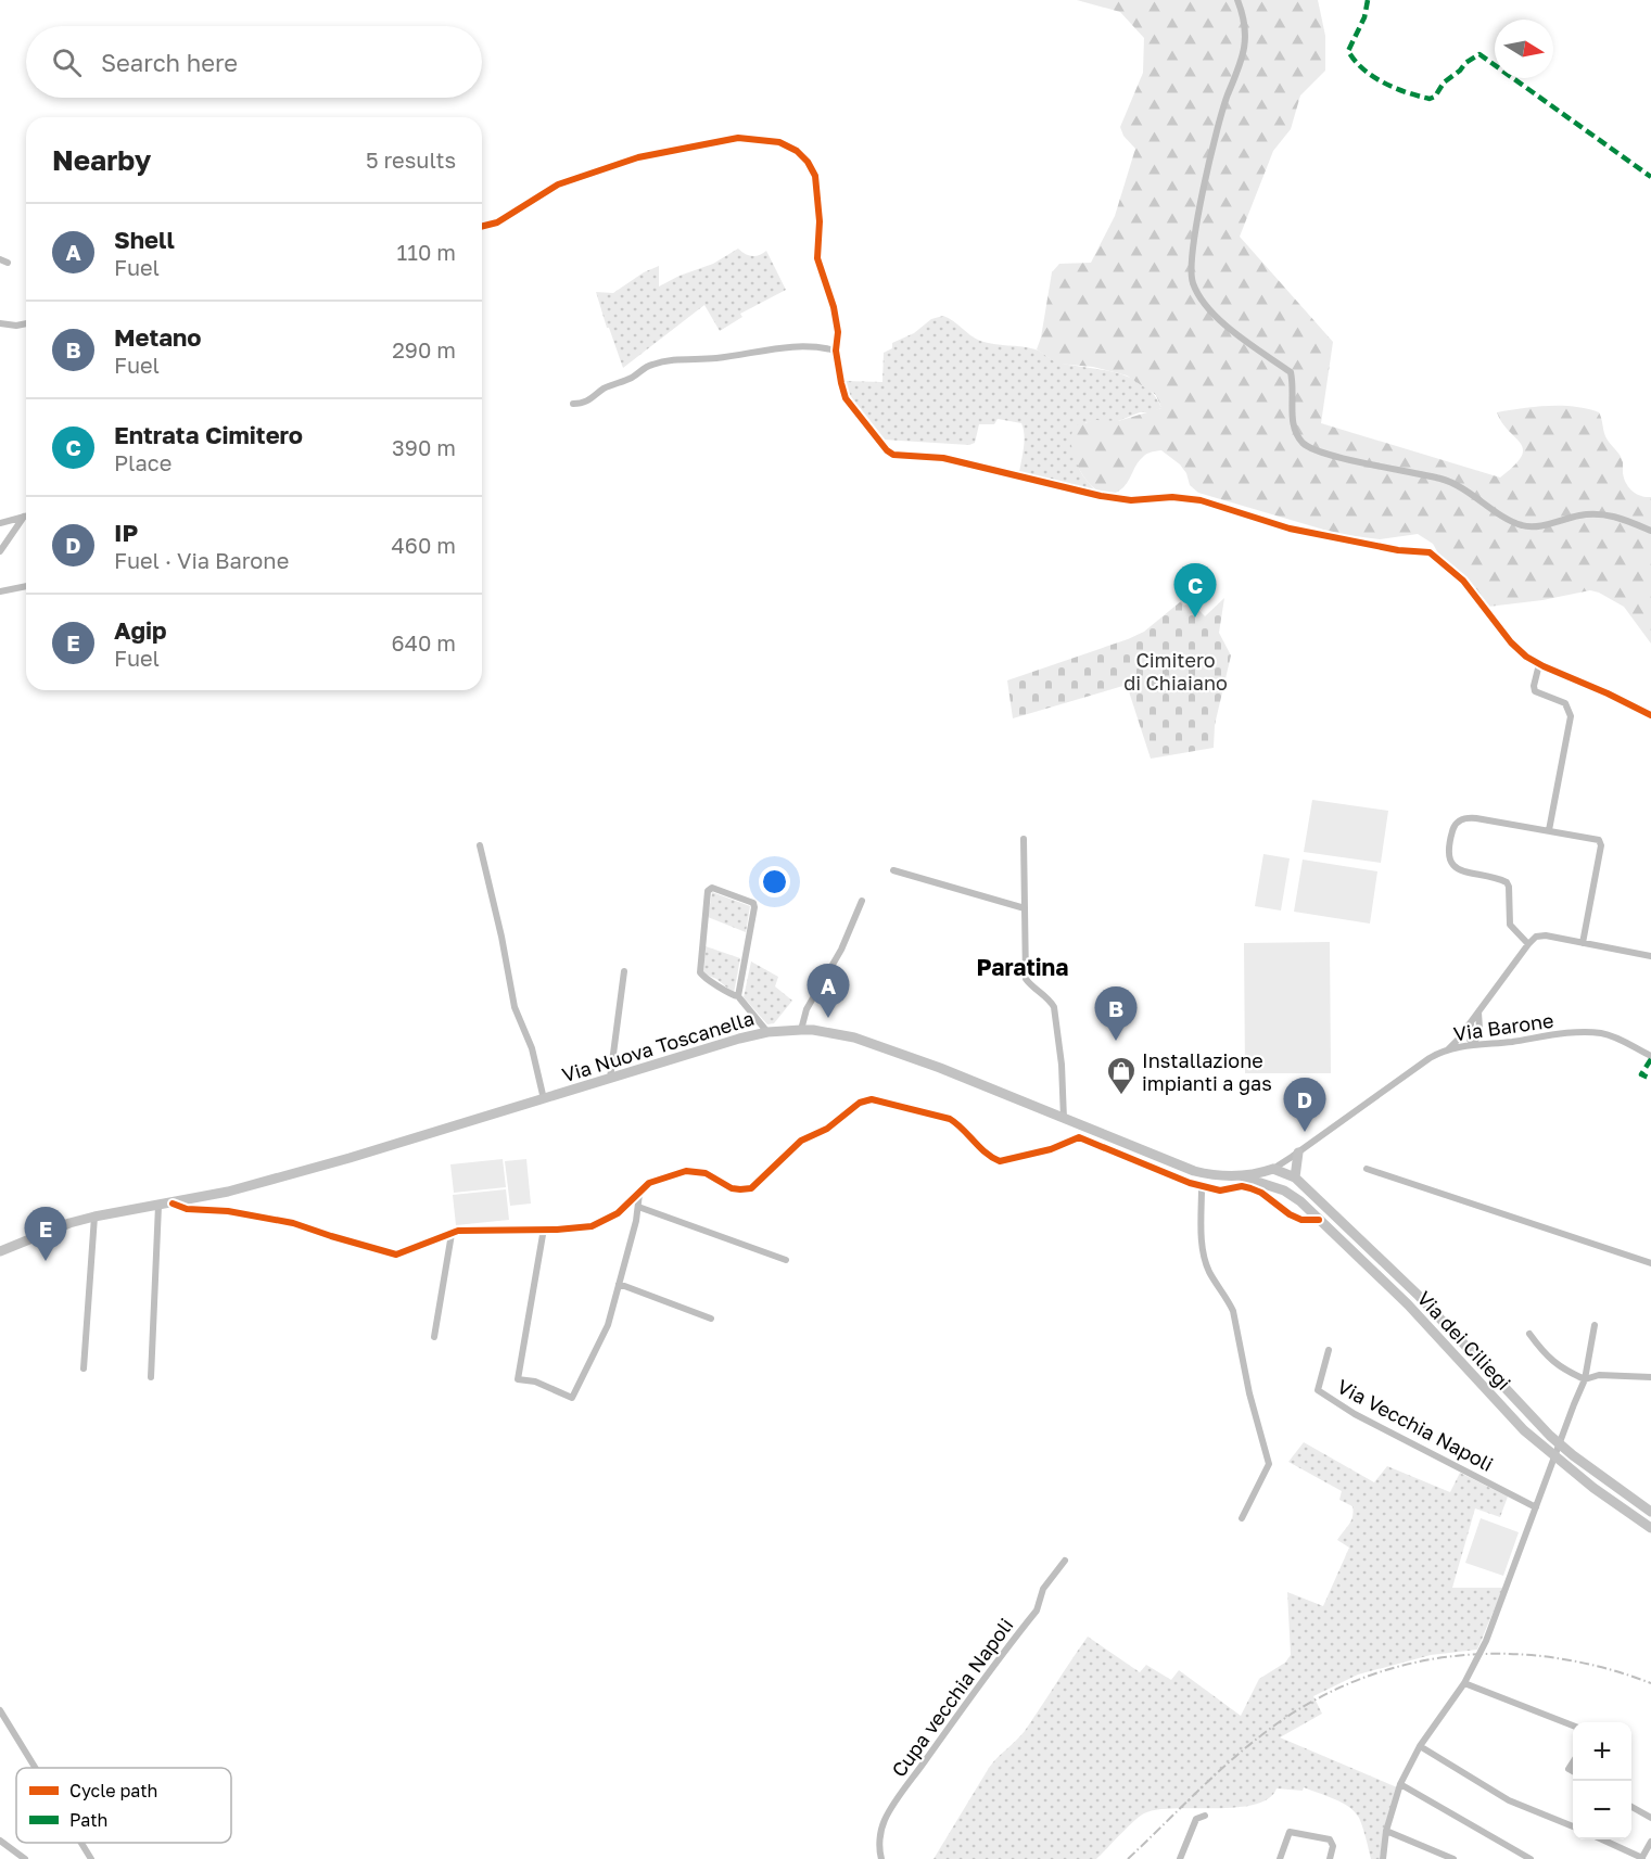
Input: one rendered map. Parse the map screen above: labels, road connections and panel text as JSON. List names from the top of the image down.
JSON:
{
  "streets": {
    "main road": ["Via Nuova Toscanella", "Via dei Ciliegi"],
    "street": ["Via Barone", "Via Vecchia Napoli", "Cupa vecchia Napoli"]
  },
  "crossings": [
    ["Via Barone", "Via Nuova Toscanella"],
    ["Via Barone", "Via dei Ciliegi"],
    ["Via Nuova Toscanella", "Via dei Ciliegi"]
  ],
  "districts": ["Paratina"],
  "parks": ["Cimitero di Chiaiano"],
  "places": {
    "shop": ["Installazione impianti a gas"]
  },
  "legend": ["Cycle path", "Path"],
  "north": "right",
  "page": {
    "search": "Search here",
    "heading": ["Nearby", "5 results"],
    "list": [
      {
        "mark": "A",
        "name": "Shell",
        "note": "Fuel",
        "value": "110 m"
      },
      {
        "mark": "B",
        "name": "Metano",
        "note": "Fuel",
        "value": "290 m"
      },
      {
        "mark": "C",
        "name": "Entrata Cimitero",
        "note": "Place",
        "value": "390 m"
      },
      {
        "mark": "D",
        "name": "IP",
        "note": "Fuel · Via Barone",
        "value": "460 m"
      },
      {
        "mark": "E",
        "name": "Agip",
        "note": "Fuel",
        "value": "640 m"
      }
    ],
    "pins": [
      "C",
      "A",
      "B",
      "D",
      "E"
    ],
    "map_buttons": ["+", "−"]
  }
}
